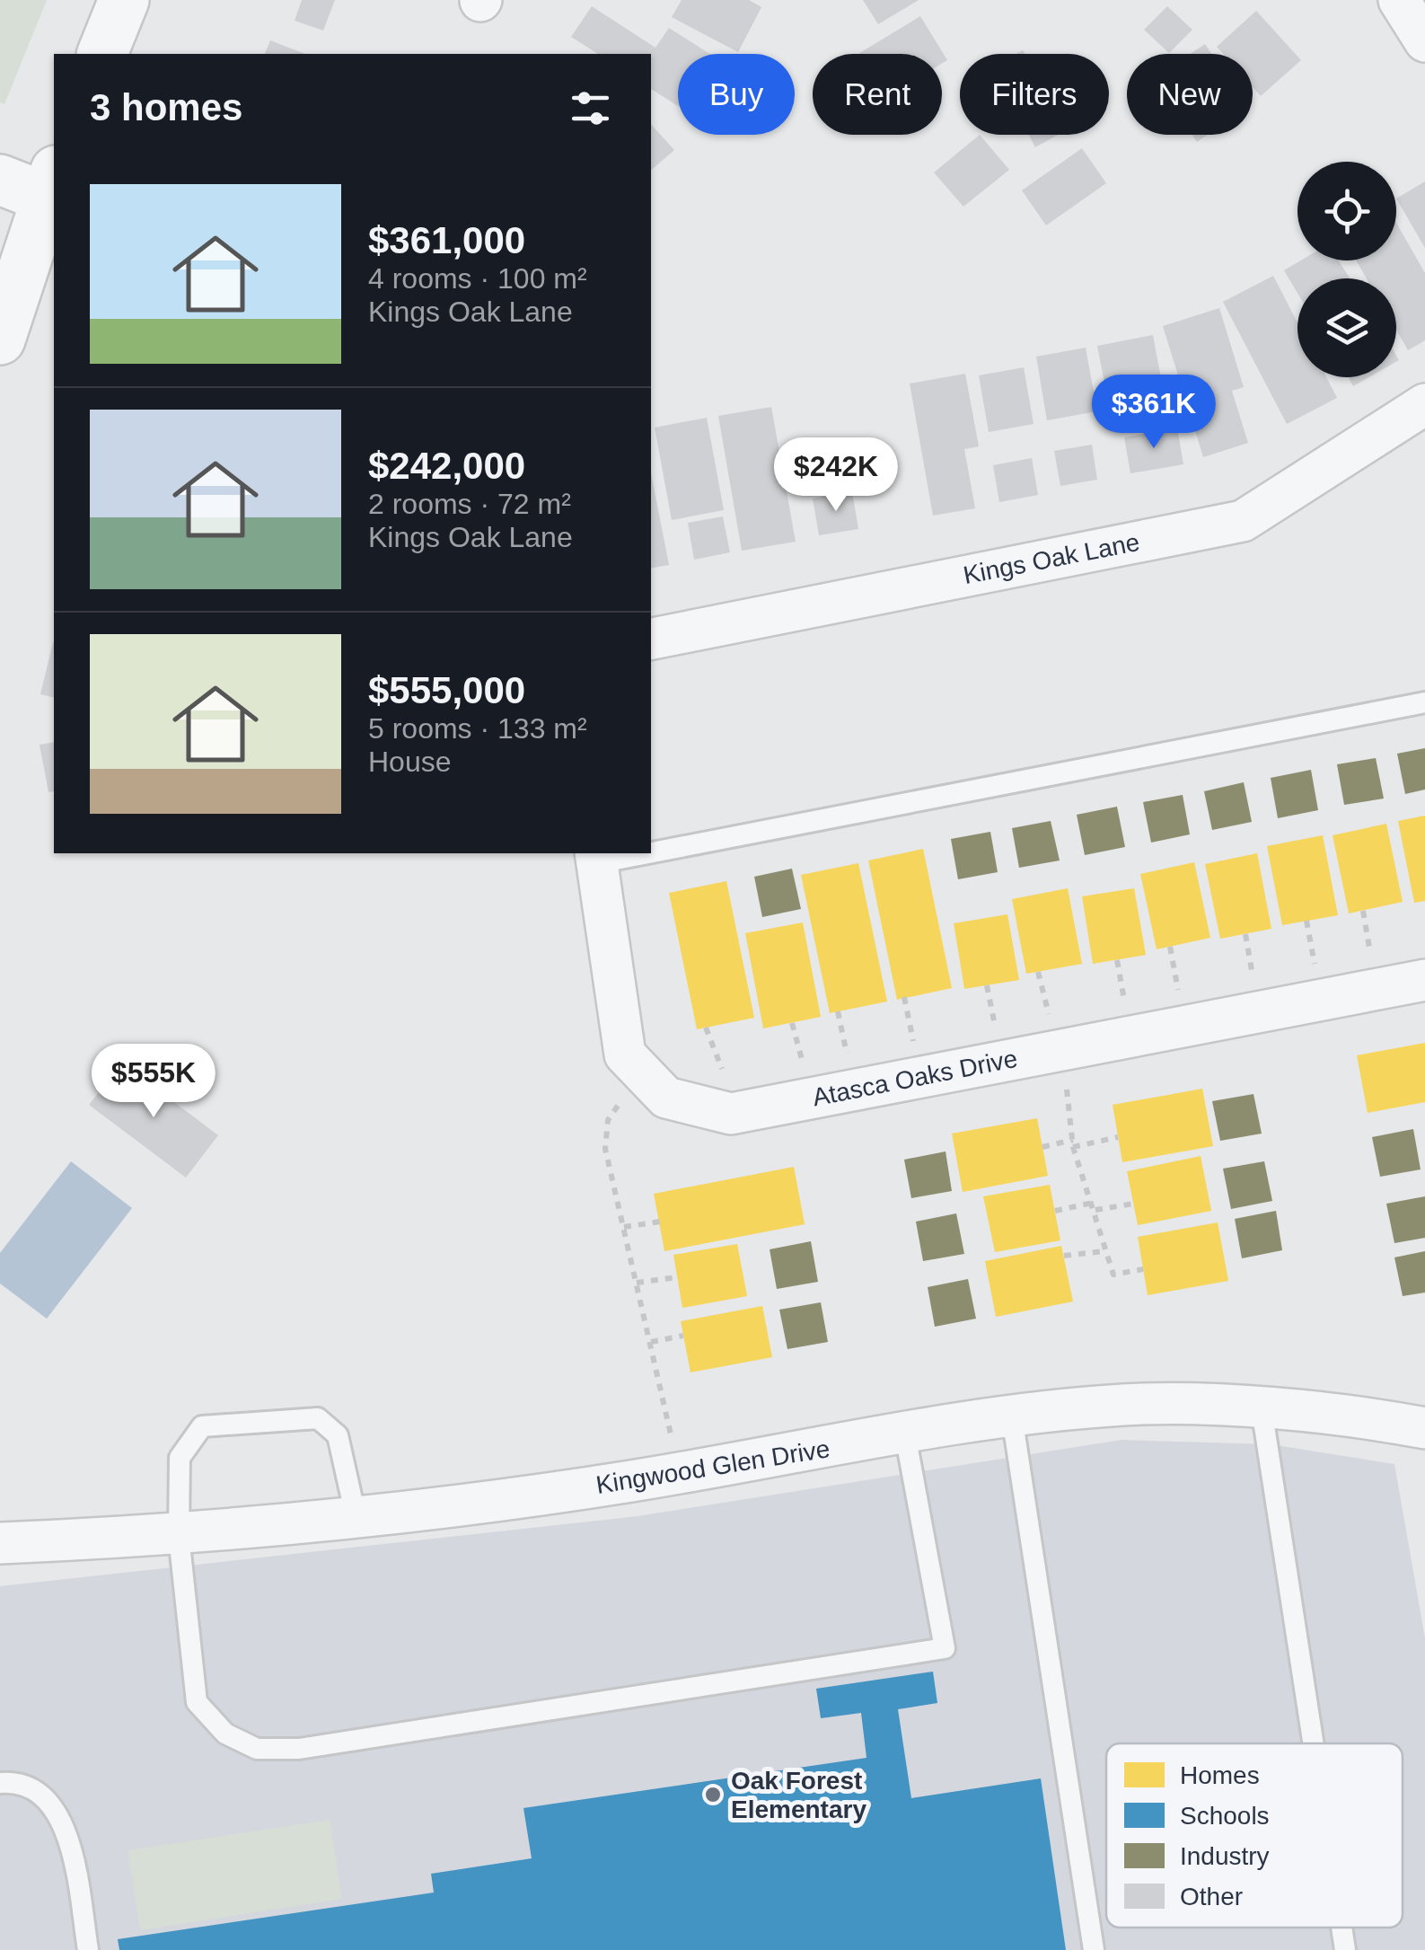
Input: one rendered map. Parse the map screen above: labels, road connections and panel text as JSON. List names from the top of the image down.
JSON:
{
  "streets": {
    "street": ["Kings Oak Lane", "Atasca Oaks Drive", "Kingwood Glen Drive"]
  },
  "places": ["Oak Forest Elementary"],
  "legend": [
    "Homes",
    "Schools",
    "Industry",
    "Other"
  ],
  "page": {
    "chip": [
      "Buy",
      "Rent",
      "Filters",
      "New"
    ],
    "heading": "3 homes",
    "list": [
      {
        "name": "$361,000",
        "note": "4 rooms · 100 m² · Kings Oak Lane"
      },
      {
        "name": "$242,000",
        "note": "2 rooms · 72 m² · Kings Oak Lane"
      },
      {
        "name": "$555,000",
        "note": "5 rooms · 133 m² · House"
      }
    ],
    "price": ["$361K", "$242K", "$555K"]
  }
}
